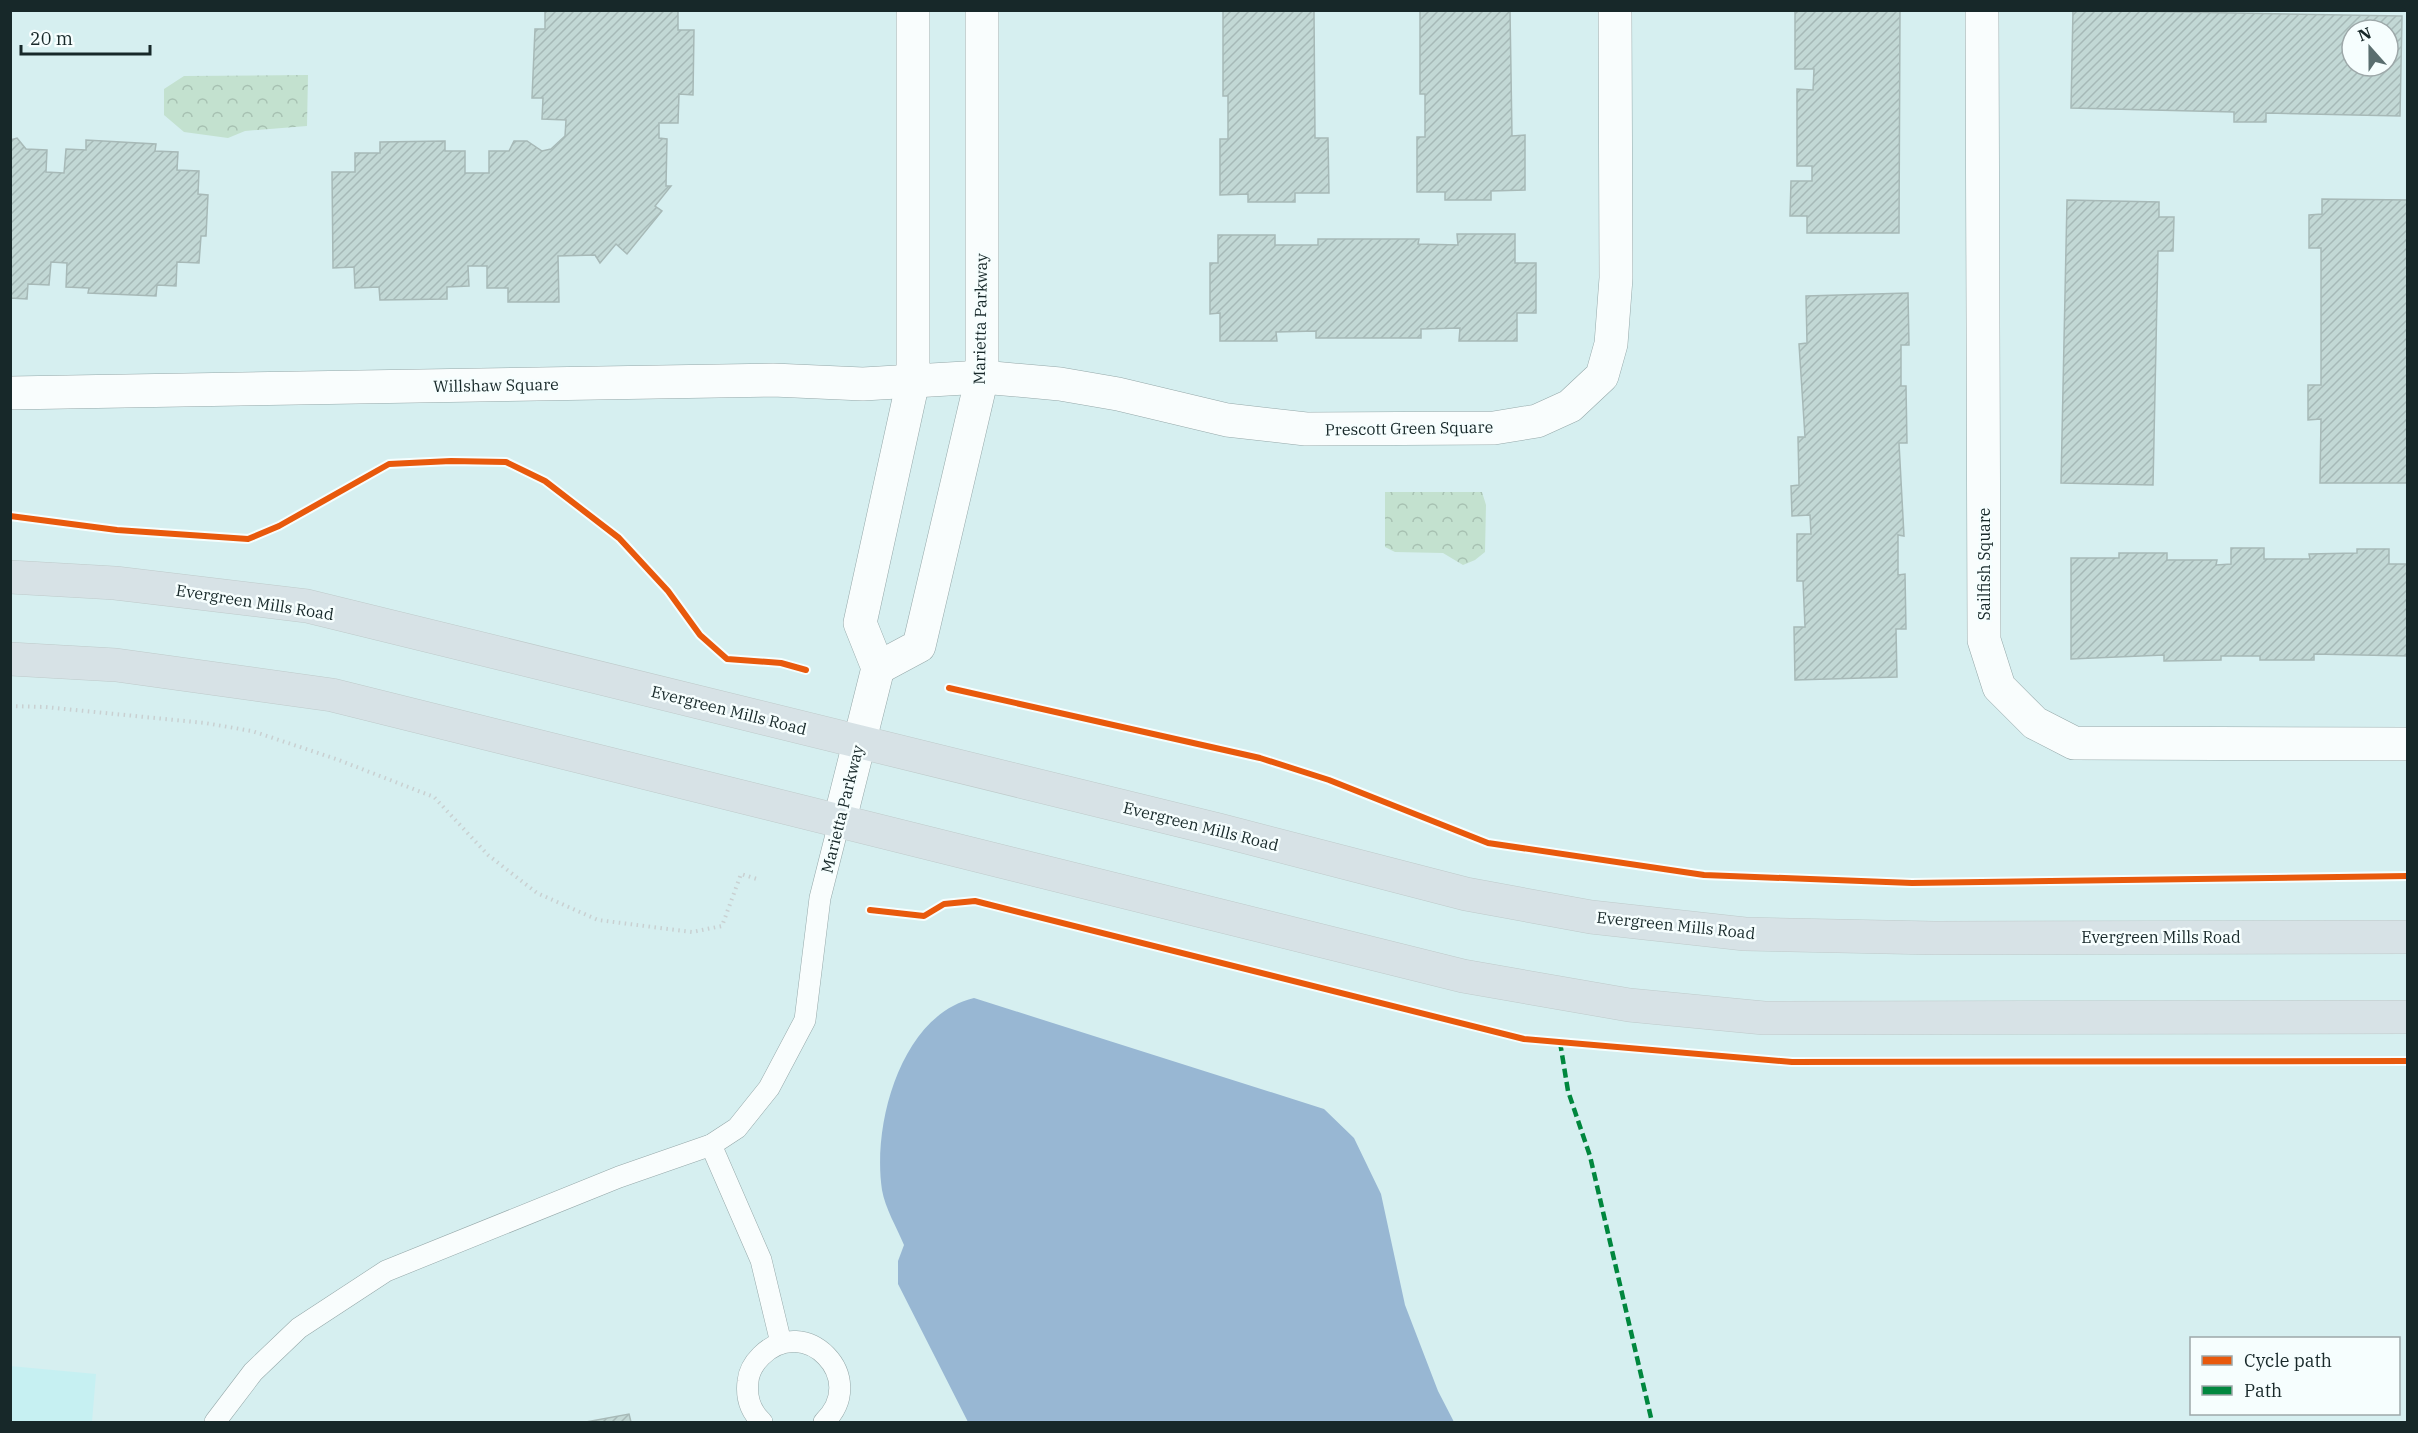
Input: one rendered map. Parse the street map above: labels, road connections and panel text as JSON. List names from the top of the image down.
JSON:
{
  "streets": {
    "main road": ["Evergreen Mills Road"],
    "street": [
      "Marietta Parkway",
      "Willshaw Square",
      "Prescott Green Square",
      "Sailfish Square"
    ]
  },
  "crossings": [
    ["Marietta Parkway", "Willshaw Square"],
    ["Marietta Parkway", "Prescott Green Square"],
    ["Marietta Parkway", "Evergreen Mills Road"],
    ["Willshaw Square", "Prescott Green Square"]
  ],
  "legend": ["Cycle path", "Path"],
  "scale_bar": "20 m",
  "north": "top"
}
